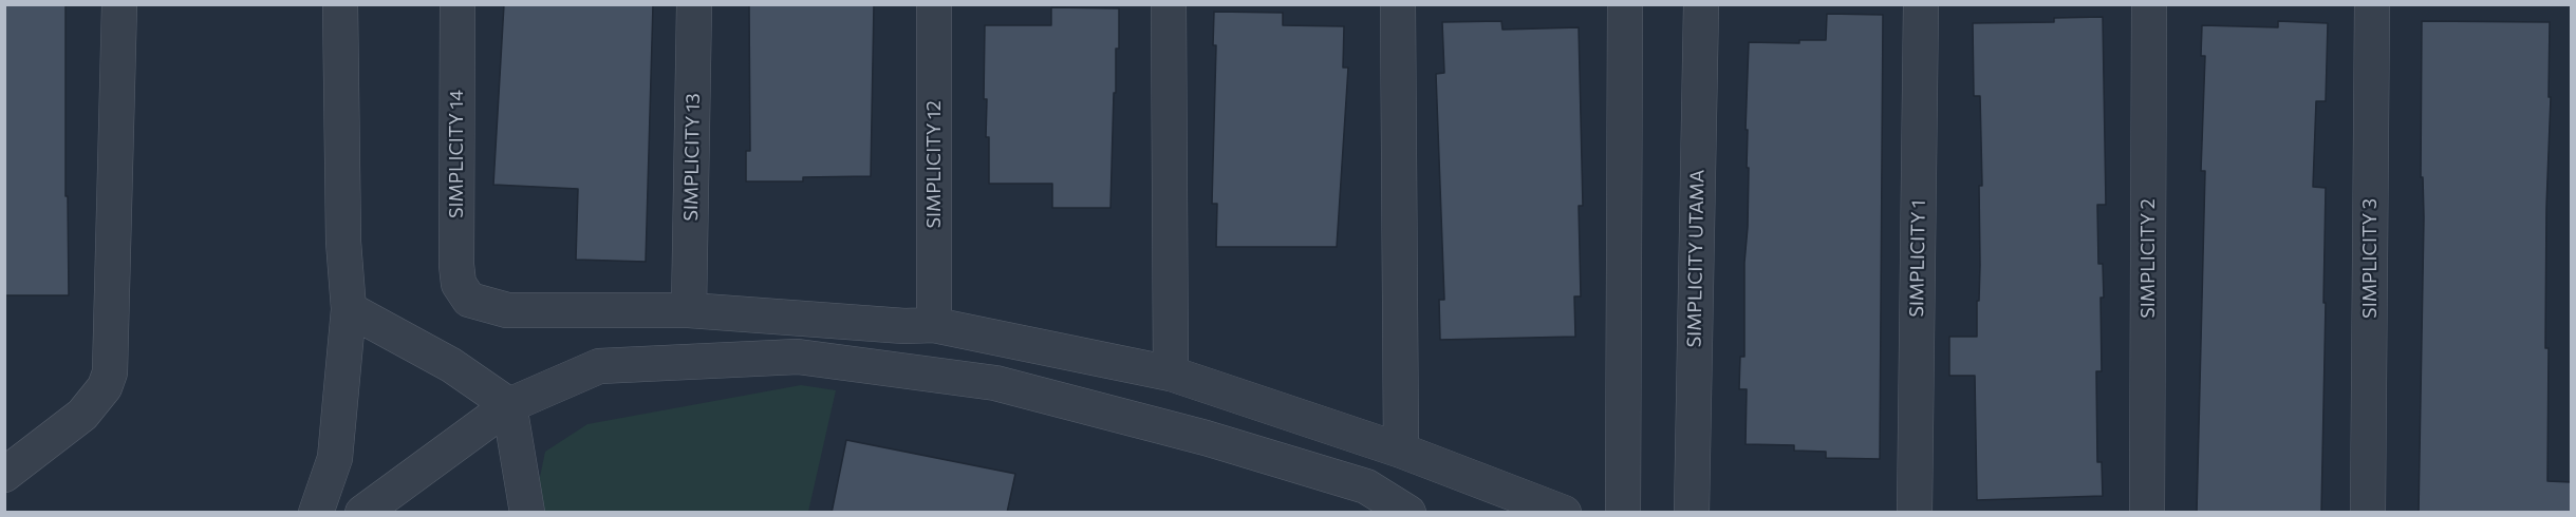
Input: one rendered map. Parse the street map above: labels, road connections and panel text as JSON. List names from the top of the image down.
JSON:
{
  "streets": {
    "street": [
      "SIMPLICITY 14",
      "SIMPLICITY 13",
      "SIMPLICITY 12",
      "SIMPLICITY UTAMA",
      "SIMPLICITY 1",
      "SIMPLICITY 2",
      "SIMPLICITY 3"
    ]
  },
  "crossings": [
    ["SIMPLICITY 14", "SIMPLICITY 13"]
  ]
}
